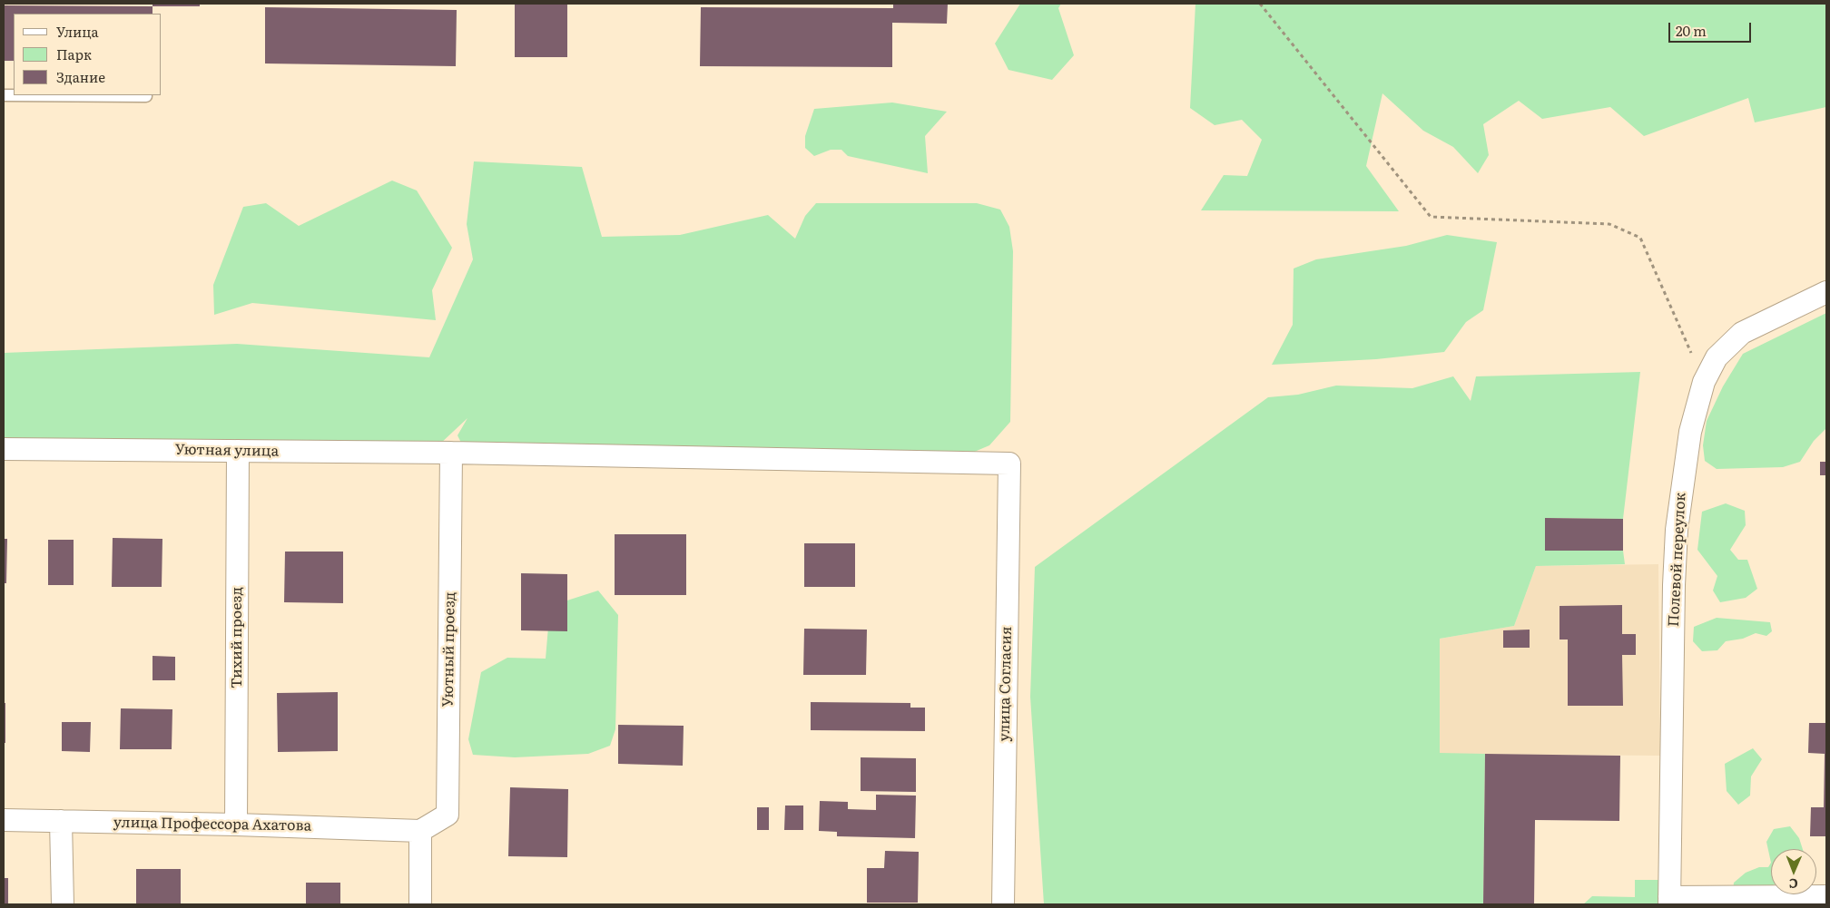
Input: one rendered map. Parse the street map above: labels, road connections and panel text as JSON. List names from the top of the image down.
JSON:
{
  "streets": {
    "street": [
      "Уютная улица",
      "Полевой переулок",
      "Тихий проезд",
      "Уютный проезд",
      "улица Согласия",
      "улица Профессора Ахатова"
    ]
  },
  "crossings": [
    ["Уютная улица", "Тихий проезд"],
    ["Уютная улица", "Уютный проезд"],
    ["Уютная улица", "улица Согласия"],
    ["Тихий проезд", "улица Профессора Ахатова"],
    ["Уютный проезд", "улица Профессора Ахатова"]
  ],
  "legend": ["Улица", "Парк", "Здание"],
  "scale_bar": "20 m",
  "north": "bottom"
}
